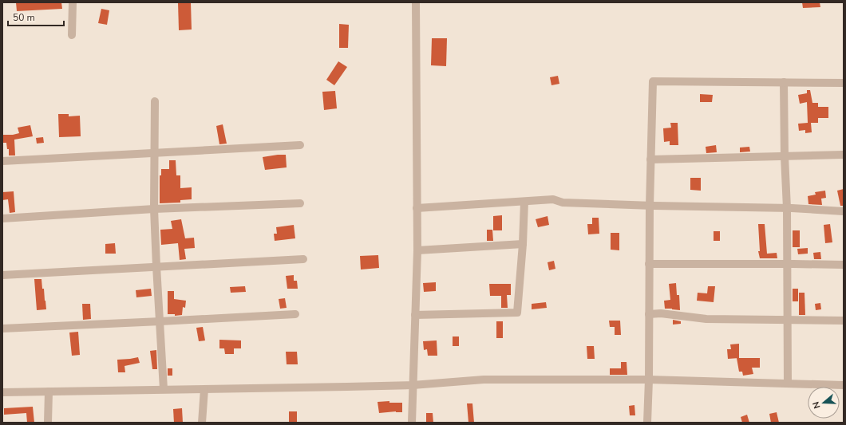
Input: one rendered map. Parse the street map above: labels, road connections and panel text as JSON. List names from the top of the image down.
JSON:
{
  "scale_bar": "50 m",
  "north": "left"
}
